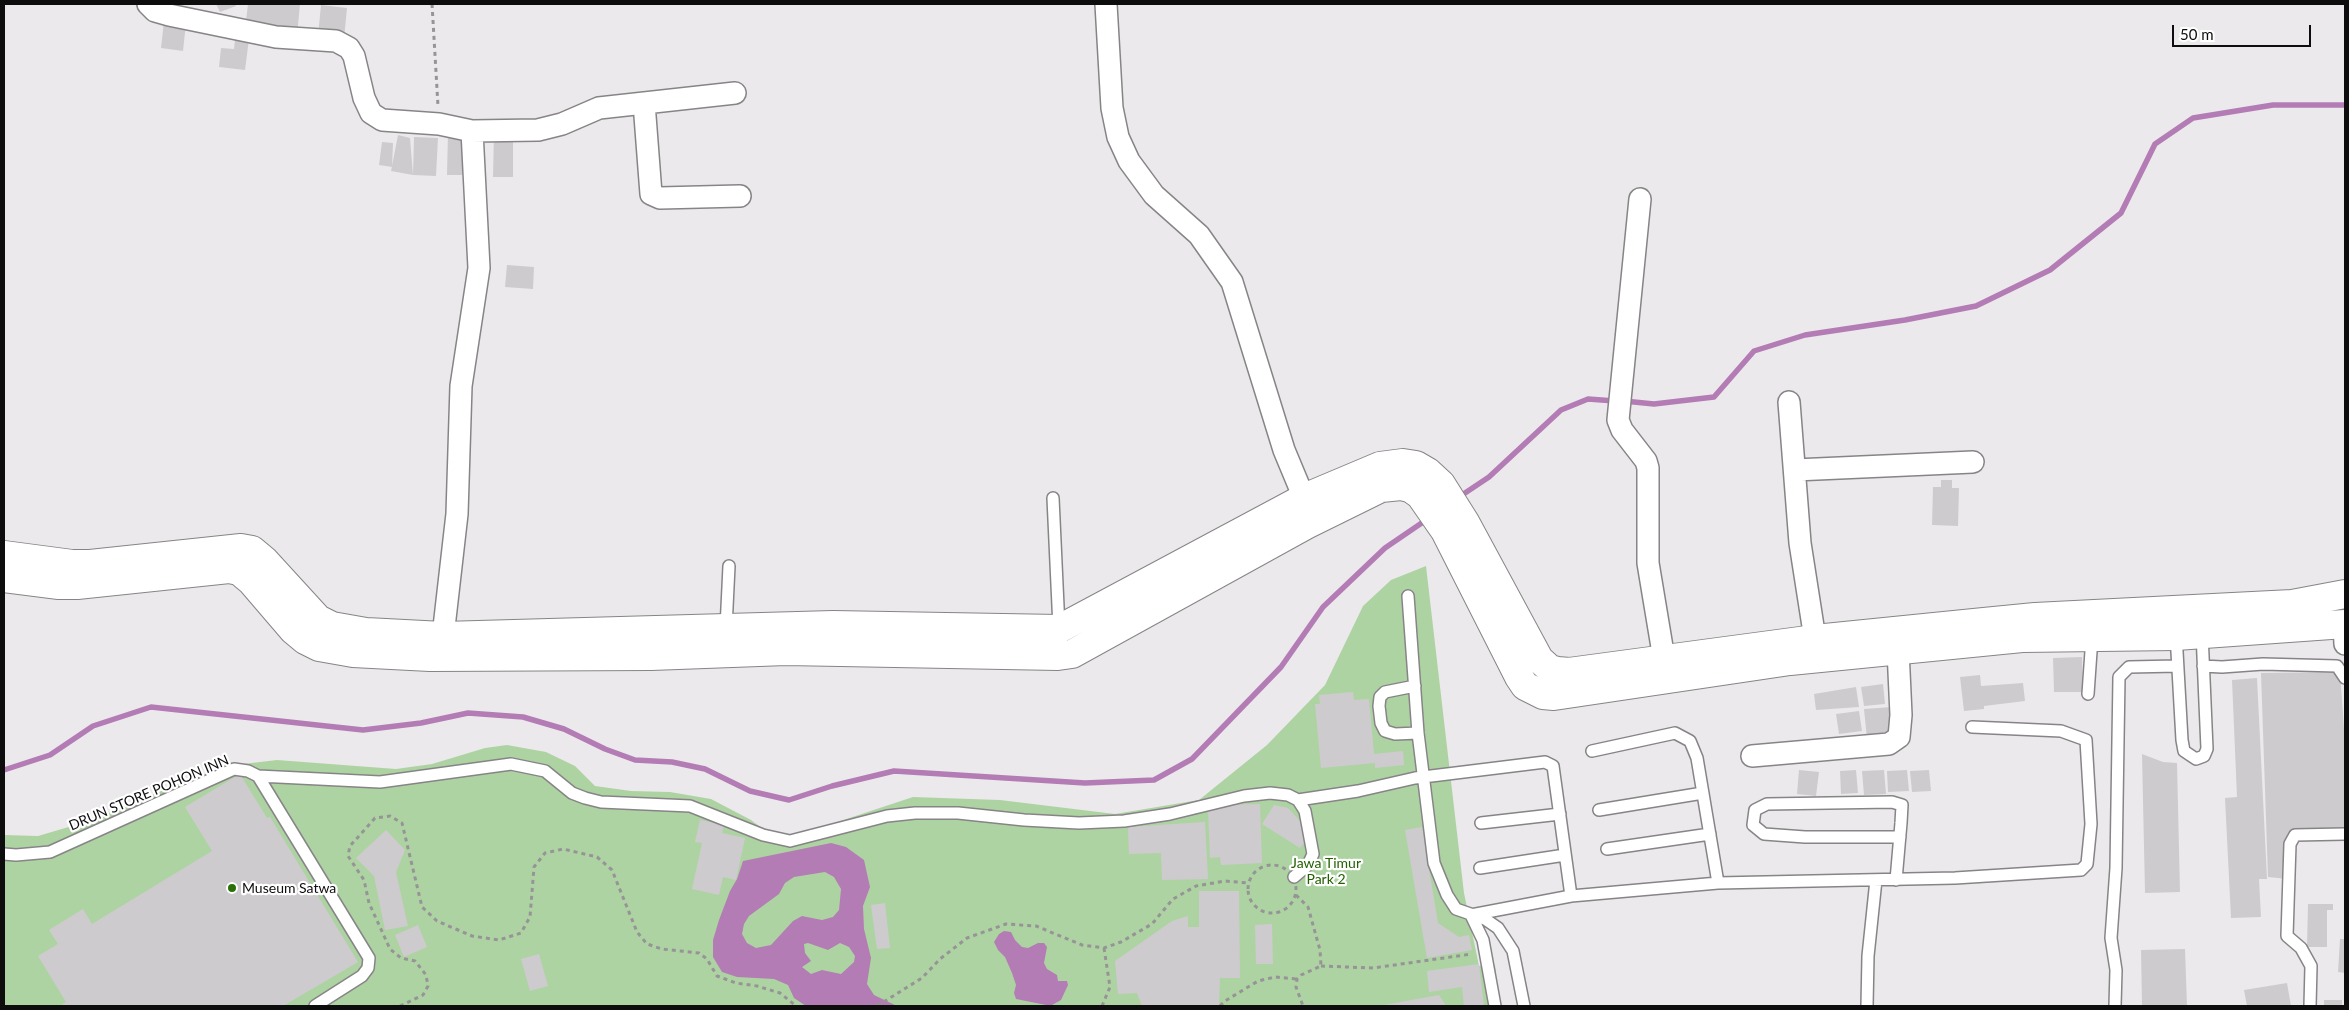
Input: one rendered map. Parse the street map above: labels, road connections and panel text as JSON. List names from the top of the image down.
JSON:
{
  "streets": {
    "lane": ["DRUN STORE POHON INN"]
  },
  "parks": ["Jawa Timur Park 2"],
  "places": ["Museum Satwa"],
  "scale_bar": "50 m"
}
